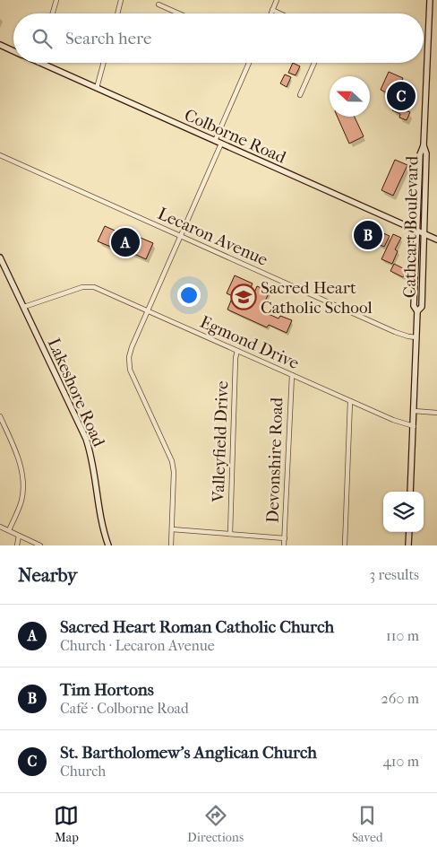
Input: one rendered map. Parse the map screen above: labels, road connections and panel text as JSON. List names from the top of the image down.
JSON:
{
  "streets": {
    "street": [
      "Colborne Road",
      "Cathcart Boulevard",
      "Lecaron Avenue",
      "Egmond Drive",
      "Lakeshore Road",
      "Valleyfield Drive",
      "Devonshire Road"
    ]
  },
  "crossings": [
    ["Colborne Road", "Cathcart Boulevard"],
    ["Egmond Drive", "Lakeshore Road"],
    ["Egmond Drive", "Valleyfield Drive"],
    ["Egmond Drive", "Devonshire Road"]
  ],
  "places": {
    "school or university": ["Sacred Heart Catholic School"]
  },
  "north": "left",
  "page": {
    "search": "Search here",
    "pins": ["C", "B", "A"],
    "heading": ["Nearby", "3 results"],
    "list": [
      {
        "mark": "A",
        "name": "Sacred Heart Roman Catholic Church",
        "note": "Church · Lecaron Avenue",
        "value": "110 m"
      },
      {
        "mark": "B",
        "name": "Tim Hortons",
        "note": "Café · Colborne Road",
        "value": "260 m"
      },
      {
        "mark": "C",
        "name": "St. Bartholomew's Anglican Church",
        "note": "Church",
        "value": "410 m"
      }
    ],
    "nav": ["Map", "Directions", "Saved"]
  }
}
